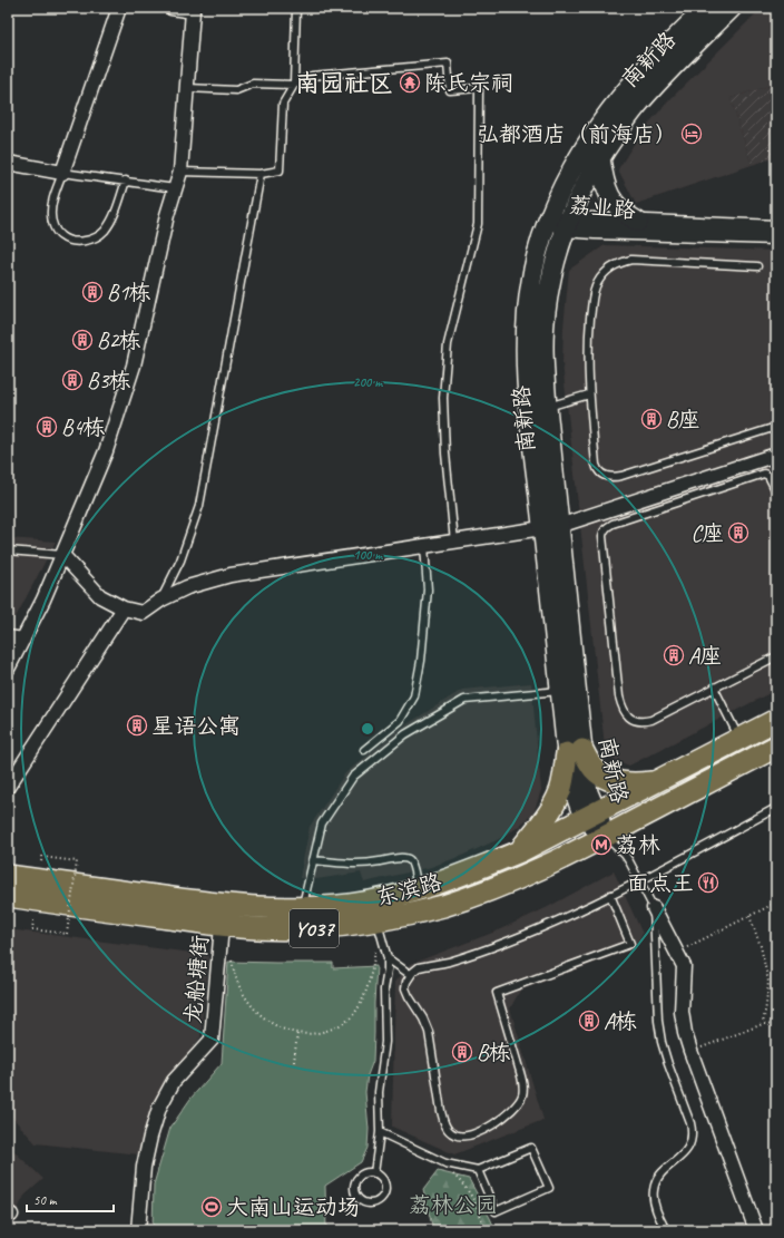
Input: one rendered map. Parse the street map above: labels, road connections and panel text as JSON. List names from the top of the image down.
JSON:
{
  "streets": {
    "main road": ["南新路", "东滨路", "Y037"],
    "street": ["荔业路", "龙船塘街"]
  },
  "crossings": [
    ["南新路", "荔业路"],
    ["南新路", "东滨路"],
    ["东滨路", "龙船塘街"]
  ],
  "districts": ["南园社区"],
  "parks": ["荔林公园"],
  "places": {
    "temple": ["陈氏宗祠"],
    "hotel": ["弘都酒店（前海店）"],
    "building": [
      "B1栋",
      "B2栋",
      "B3栋",
      "B座",
      "B4栋",
      "C座",
      "A座",
      "星语公寓",
      "A栋",
      "B栋"
    ],
    "metro station": ["荔林"],
    "restaurant": ["面点王"],
    "sports": ["大南山运动场"]
  },
  "scale_bar": "50 m",
  "rings": ["200 m", "100 m"]
}
